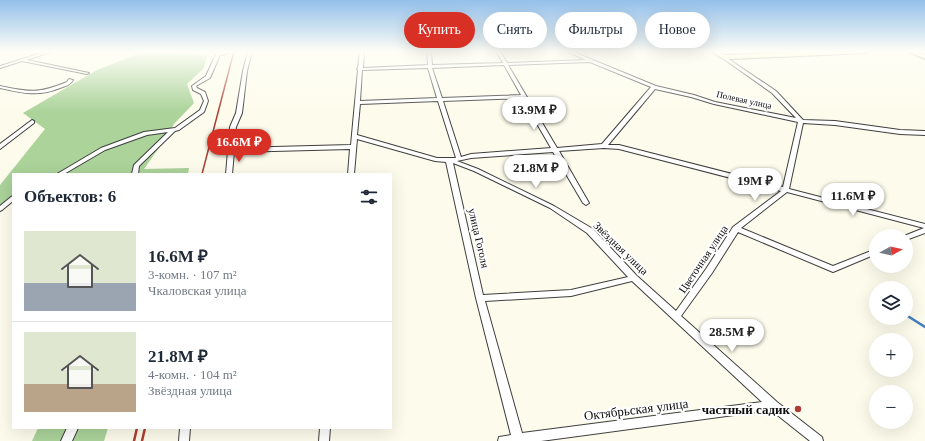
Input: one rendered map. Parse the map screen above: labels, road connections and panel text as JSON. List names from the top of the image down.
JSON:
{
  "streets": {
    "street": [
      "Полевая улица",
      "улица Гоголя",
      "Звёздная улица",
      "Цветочная улица",
      "Октябрьская улица"
    ]
  },
  "crossings": [
    ["улица Гоголя", "Звёздная улица"],
    ["улица Гоголя", "Октябрьская улица"],
    ["Звёздная улица", "Цветочная улица"],
    ["Звёздная улица", "Октябрьская улица"]
  ],
  "places": ["частный садик"],
  "north": "right",
  "page": {
    "chip": [
      "Купить",
      "Снять",
      "Фильтры",
      "Новое"
    ],
    "price": [
      "13.9M ₽",
      "16.6M ₽",
      "21.8M ₽",
      "19M ₽",
      "11.6M ₽",
      "28.5M ₽"
    ],
    "heading": "Объектов: 6",
    "list": [
      {
        "name": "16.6M ₽",
        "note": "3-комн. · 107 m² · Чкаловская улица"
      },
      {
        "name": "21.8M ₽",
        "note": "4-комн. · 104 m² · Звёздная улица"
      }
    ],
    "map_buttons": ["+", "−"]
  }
}
